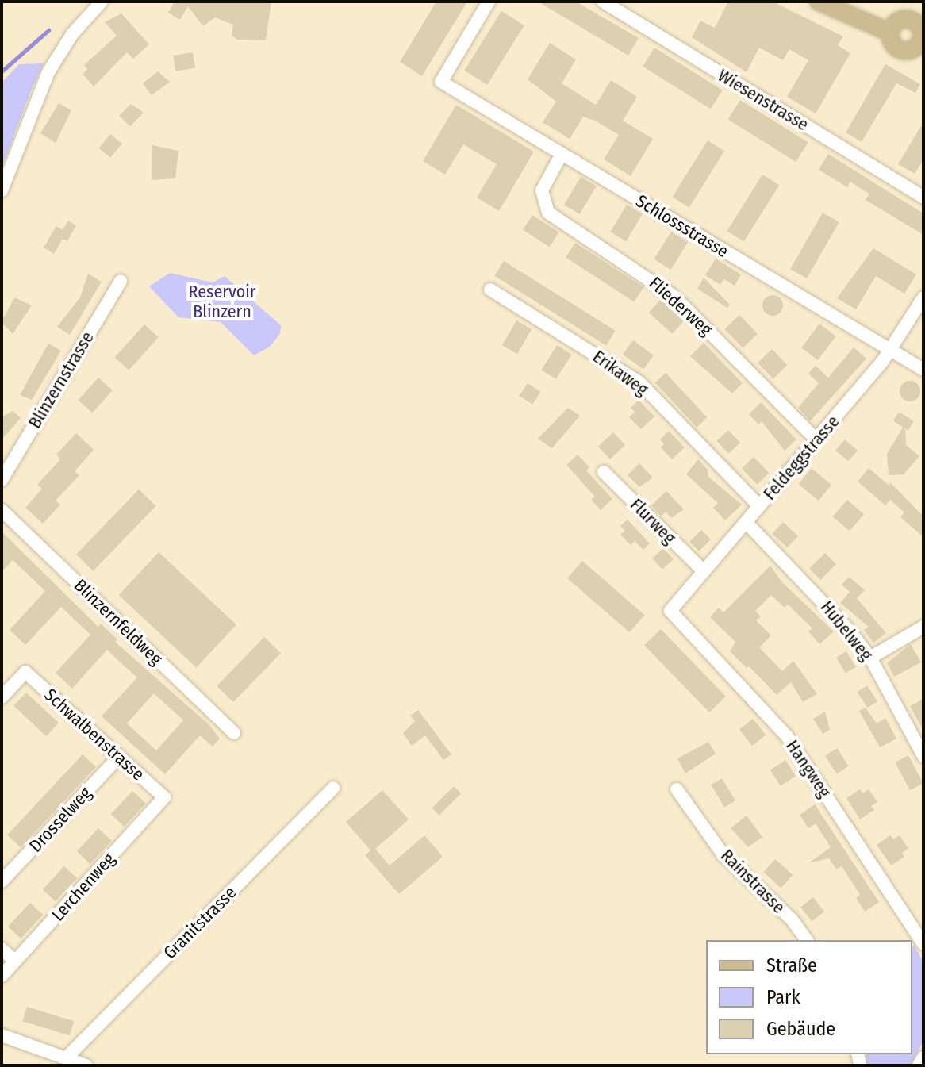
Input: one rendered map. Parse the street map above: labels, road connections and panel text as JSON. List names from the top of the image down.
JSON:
{
  "streets": {
    "street": [
      "Wiesenstrasse",
      "Schlossstrasse",
      "Fliederweg",
      "Erikaweg",
      "Blinzernstrasse",
      "Feldeggstrasse",
      "Flurweg",
      "Blinzernfeldweg",
      "Hubelweg",
      "Schwalbenstrasse",
      "Hangweg",
      "Drosselweg",
      "Rainstrasse",
      "Lerchenweg",
      "Granitstrasse"
    ]
  },
  "crossings": [
    ["Schlossstrasse", "Fliederweg"],
    ["Schlossstrasse", "Feldeggstrasse"],
    ["Fliederweg", "Feldeggstrasse"],
    ["Erikaweg", "Feldeggstrasse"],
    ["Feldeggstrasse", "Flurweg"],
    ["Feldeggstrasse", "Hubelweg"],
    ["Feldeggstrasse", "Hangweg"],
    ["Schwalbenstrasse", "Drosselweg"],
    ["Schwalbenstrasse", "Lerchenweg"]
  ],
  "parks": ["Reservoir Blinzern"],
  "legend": ["Straße", "Park", "Gebäude"]
}
